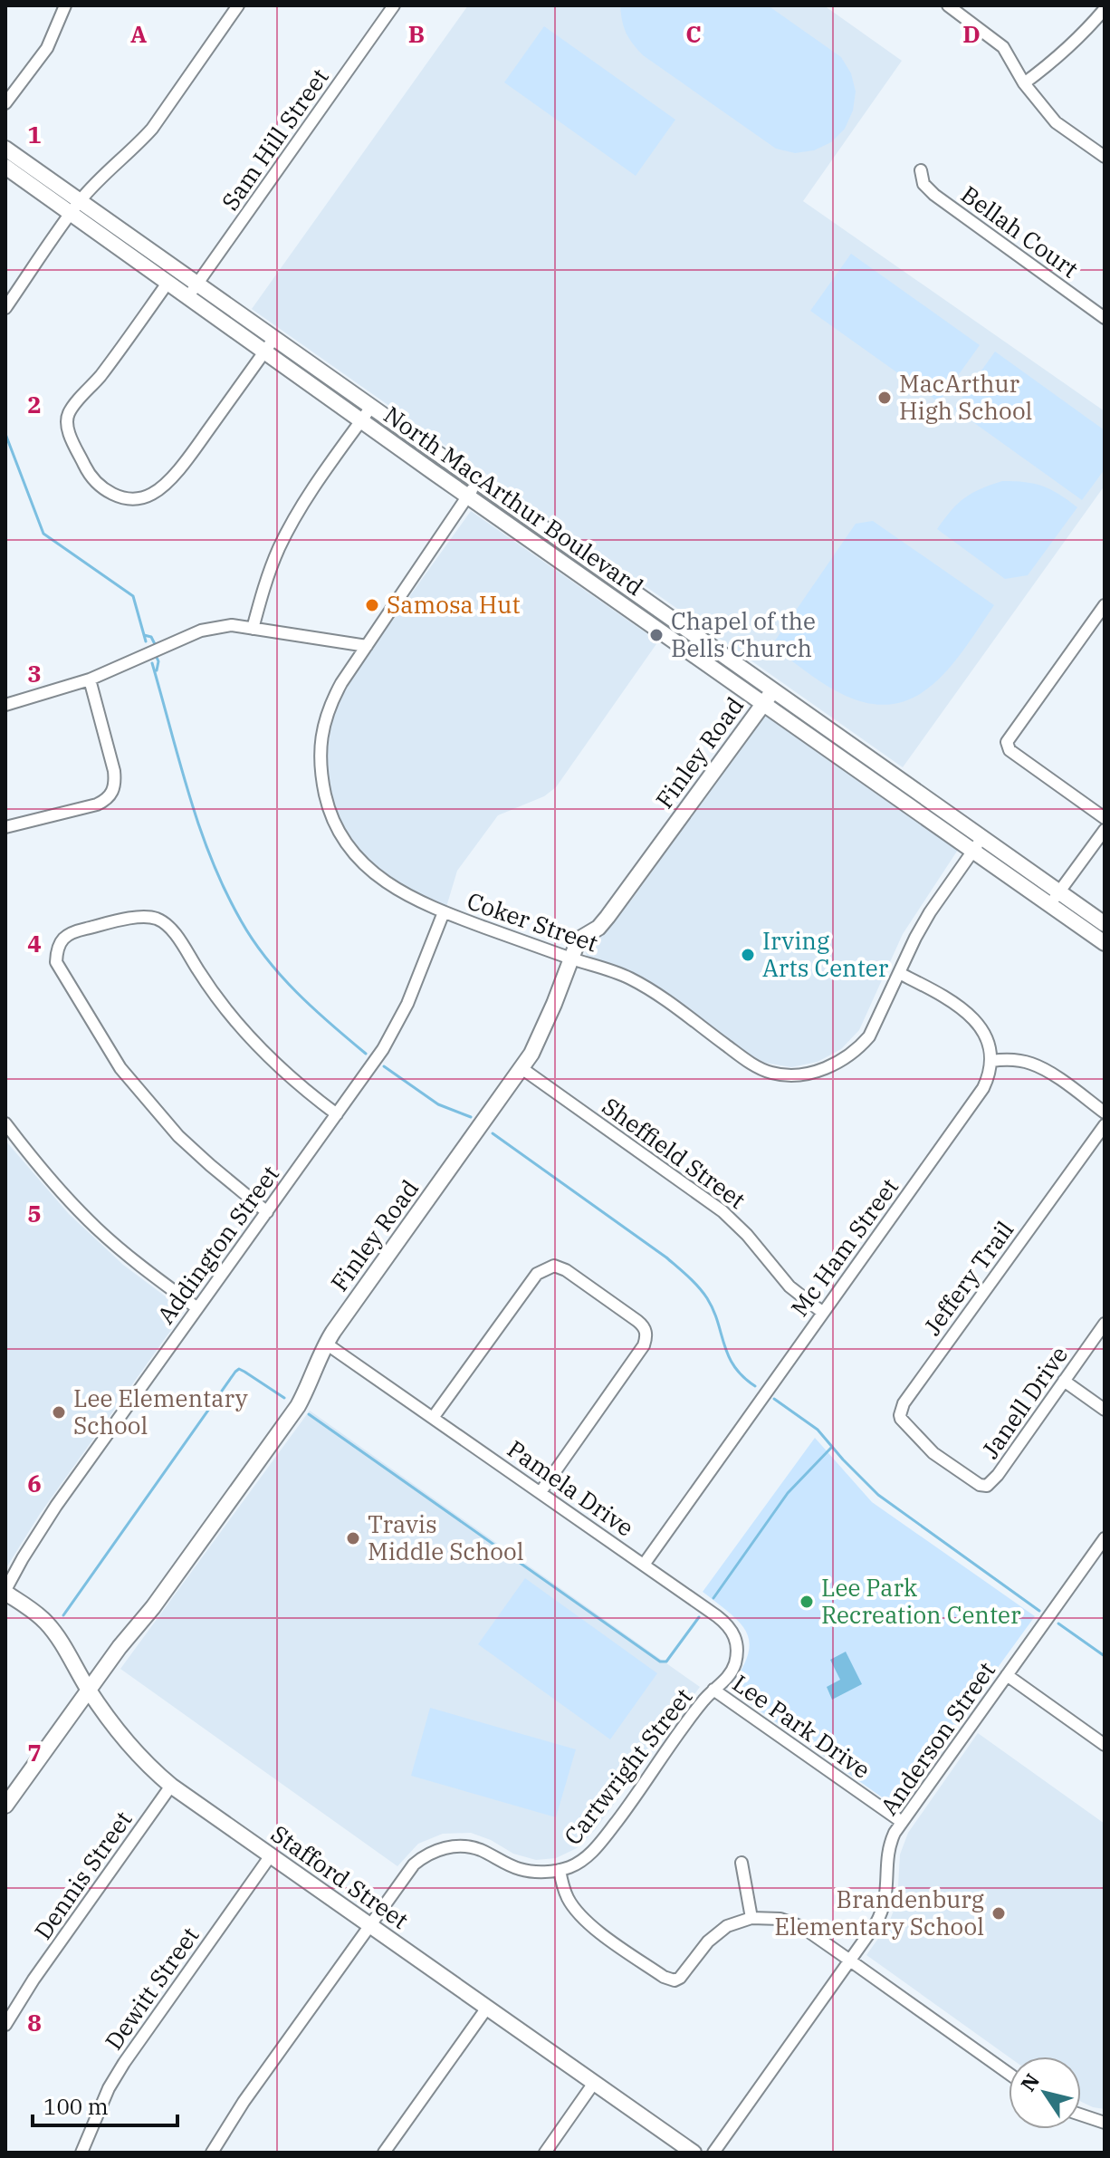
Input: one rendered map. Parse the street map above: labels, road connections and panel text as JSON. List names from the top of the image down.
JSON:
{
  "streets": {
    "main road": ["North MacArthur Boulevard", "Finley Road", "Stafford Street"],
    "street": [
      "Sam Hill Street",
      "Bellah Court",
      "Coker Street",
      "Sheffield Street",
      "Addington Street",
      "Mc Ham Street",
      "Jeffery Trail",
      "Janell Drive",
      "Pamela Drive",
      "Lee Park Drive",
      "Anderson Street",
      "Cartwright Street",
      "Dennis Street",
      "Dewitt Street"
    ]
  },
  "crossings": [
    ["Sam Hill Street", "North MacArthur Boulevard"],
    ["North MacArthur Boulevard", "Finley Road"],
    ["North MacArthur Boulevard", "Coker Street"],
    ["Finley Road", "Coker Street"],
    ["Finley Road", "Sheffield Street"],
    ["Finley Road", "Pamela Drive"],
    ["Finley Road", "Stafford Street"],
    ["Coker Street", "Addington Street"],
    ["Sheffield Street", "Mc Ham Street"],
    ["Addington Street", "Stafford Street"],
    ["Mc Ham Street", "Pamela Drive"],
    ["Jeffery Trail", "Janell Drive"],
    ["Pamela Drive", "Lee Park Drive"],
    ["Pamela Drive", "Cartwright Street"],
    ["Lee Park Drive", "Anderson Street"],
    ["Lee Park Drive", "Cartwright Street"],
    ["Cartwright Street", "Stafford Street"],
    ["Dennis Street", "Stafford Street"],
    ["Stafford Street", "Dewitt Street"]
  ],
  "places": [
    "MacArthur High School",
    "Samosa Hut",
    "Chapel of the Bells Church",
    "Irving Arts Center",
    "Lee Elementary School",
    "Travis Middle School",
    "Lee Park Recreation Center",
    "Brandenburg Elementary School"
  ],
  "scale_bar": "100 m",
  "north": "top left",
  "grid": {
    "columns": [
      "A",
      "B",
      "C",
      "D"
    ],
    "rows": [
      "1",
      "2",
      "3",
      "4",
      "5",
      "6",
      "7",
      "8"
    ]
  }
}
